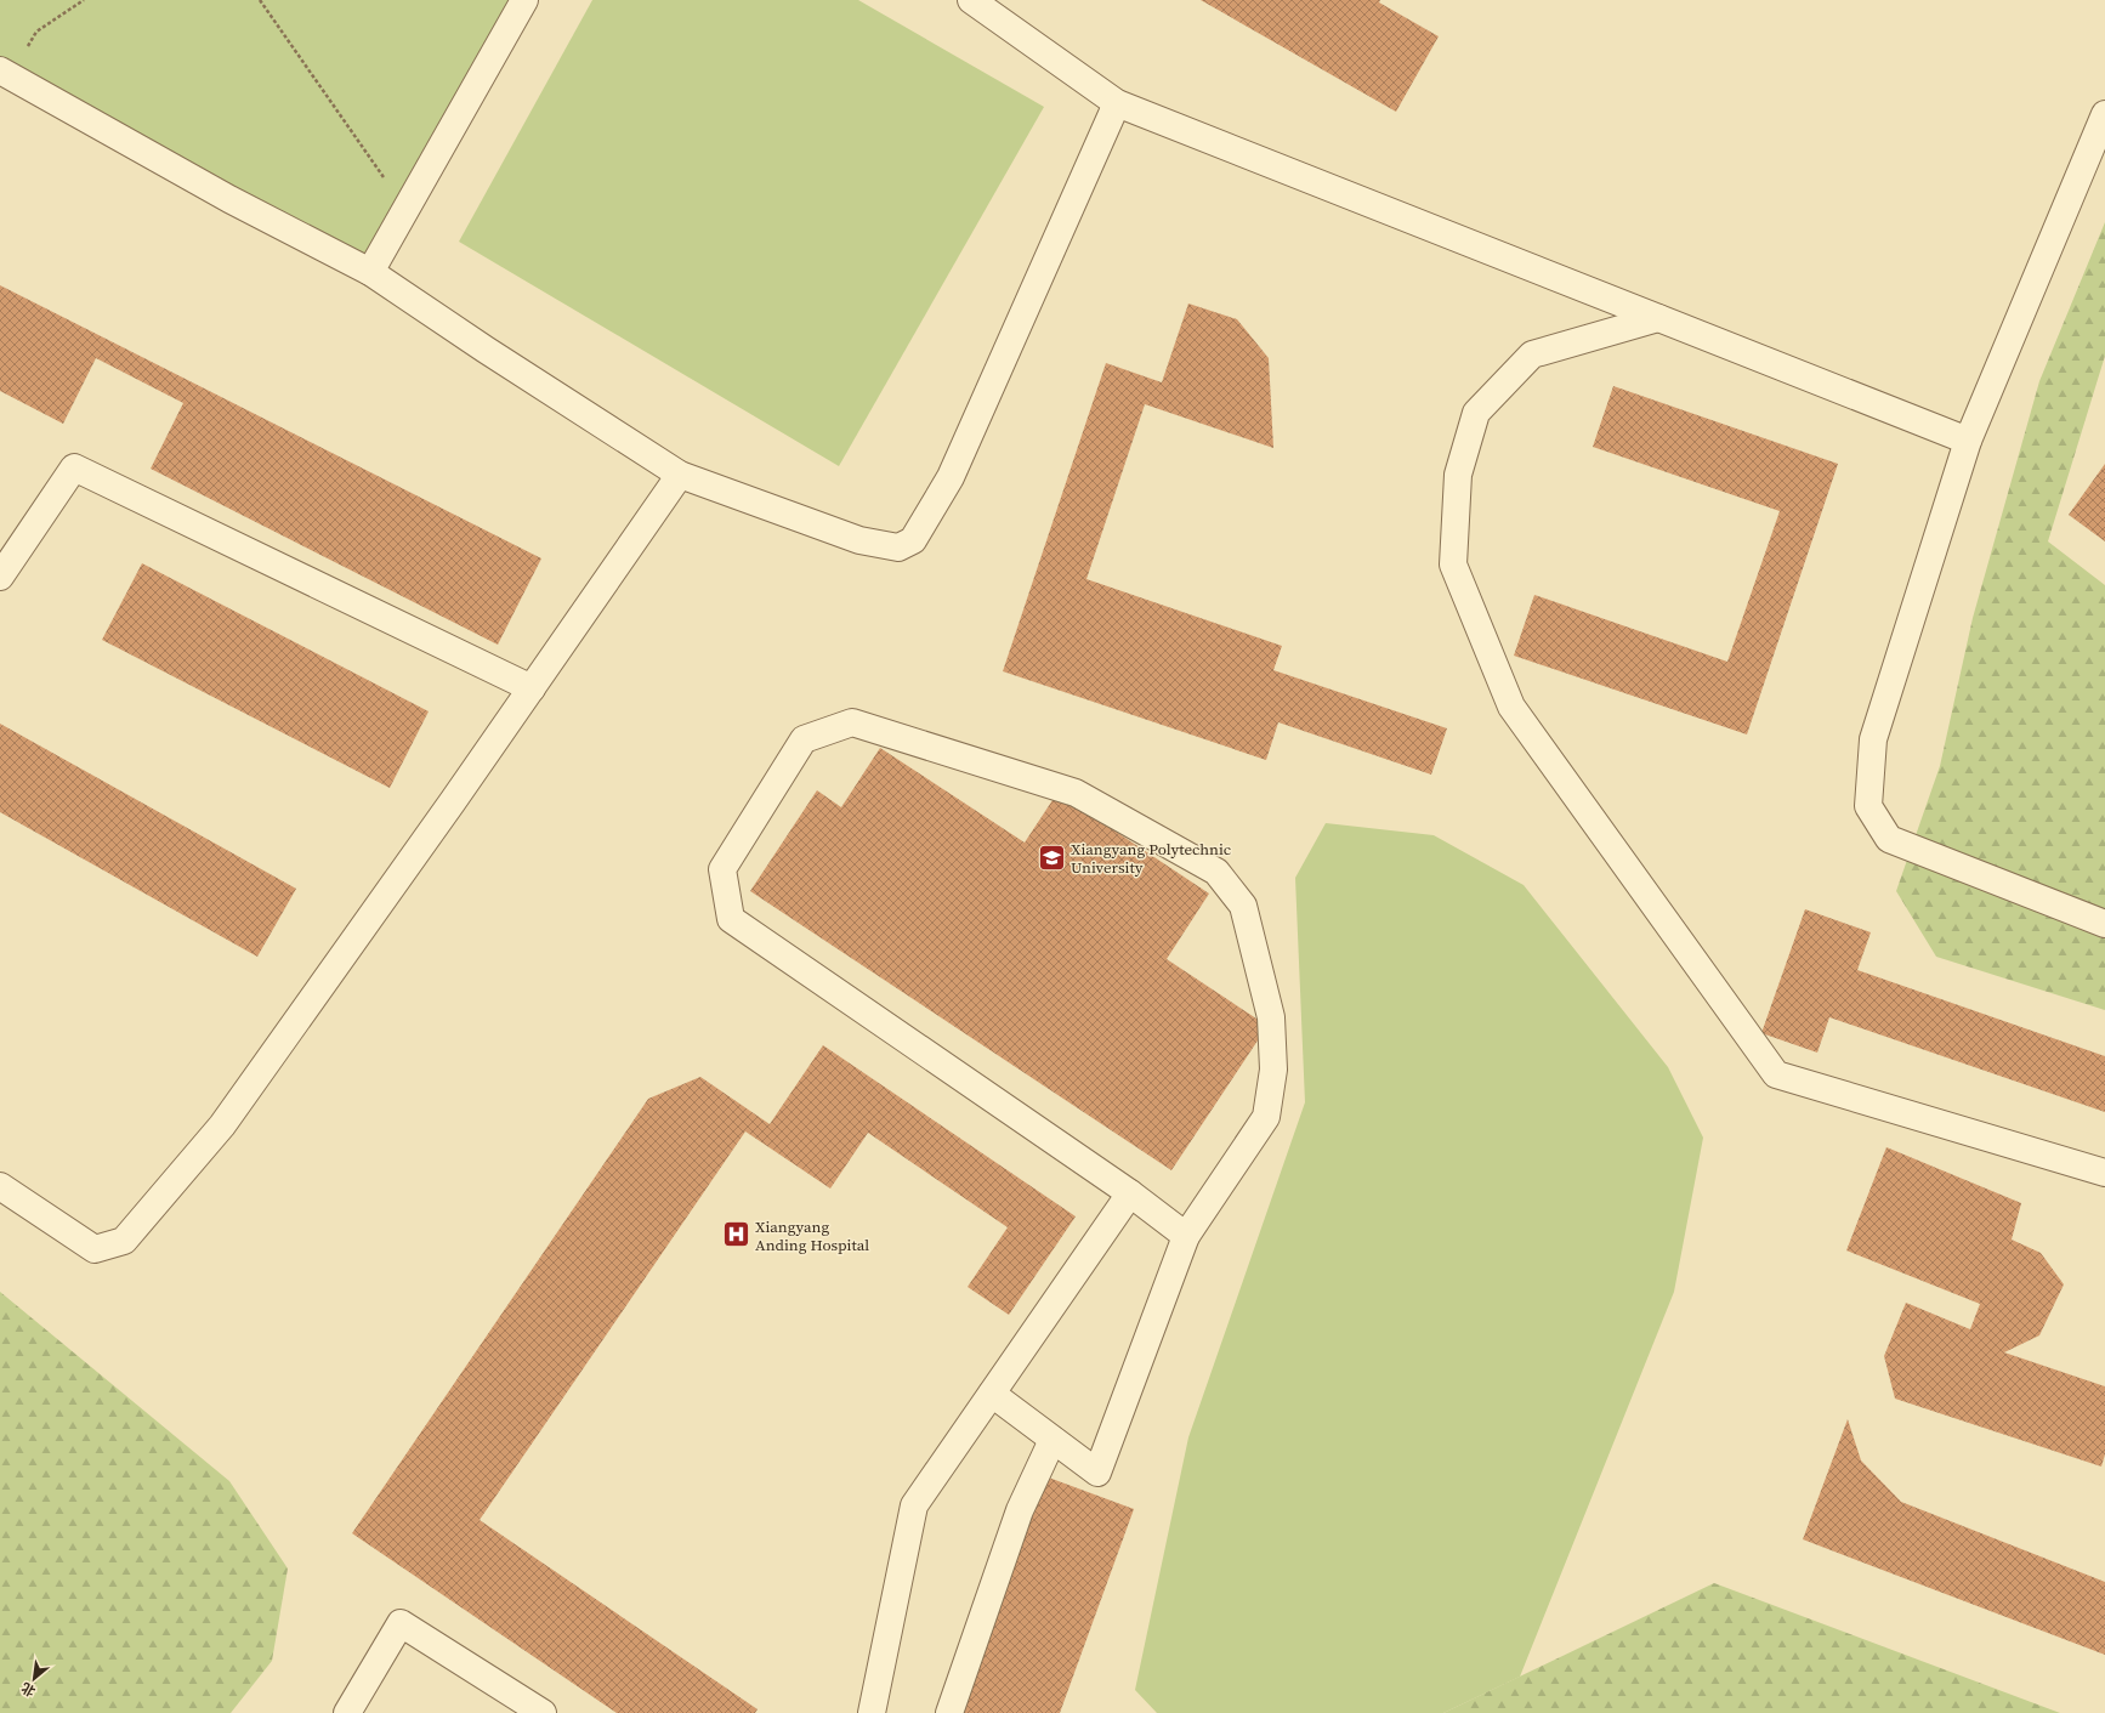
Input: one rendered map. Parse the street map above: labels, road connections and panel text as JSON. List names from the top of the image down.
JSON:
{
  "places": {
    "school or university": ["Xiangyang Polytechnic University"],
    "hospital": ["Xiangyang Anding Hospital"]
  },
  "north": "bottom left"
}
